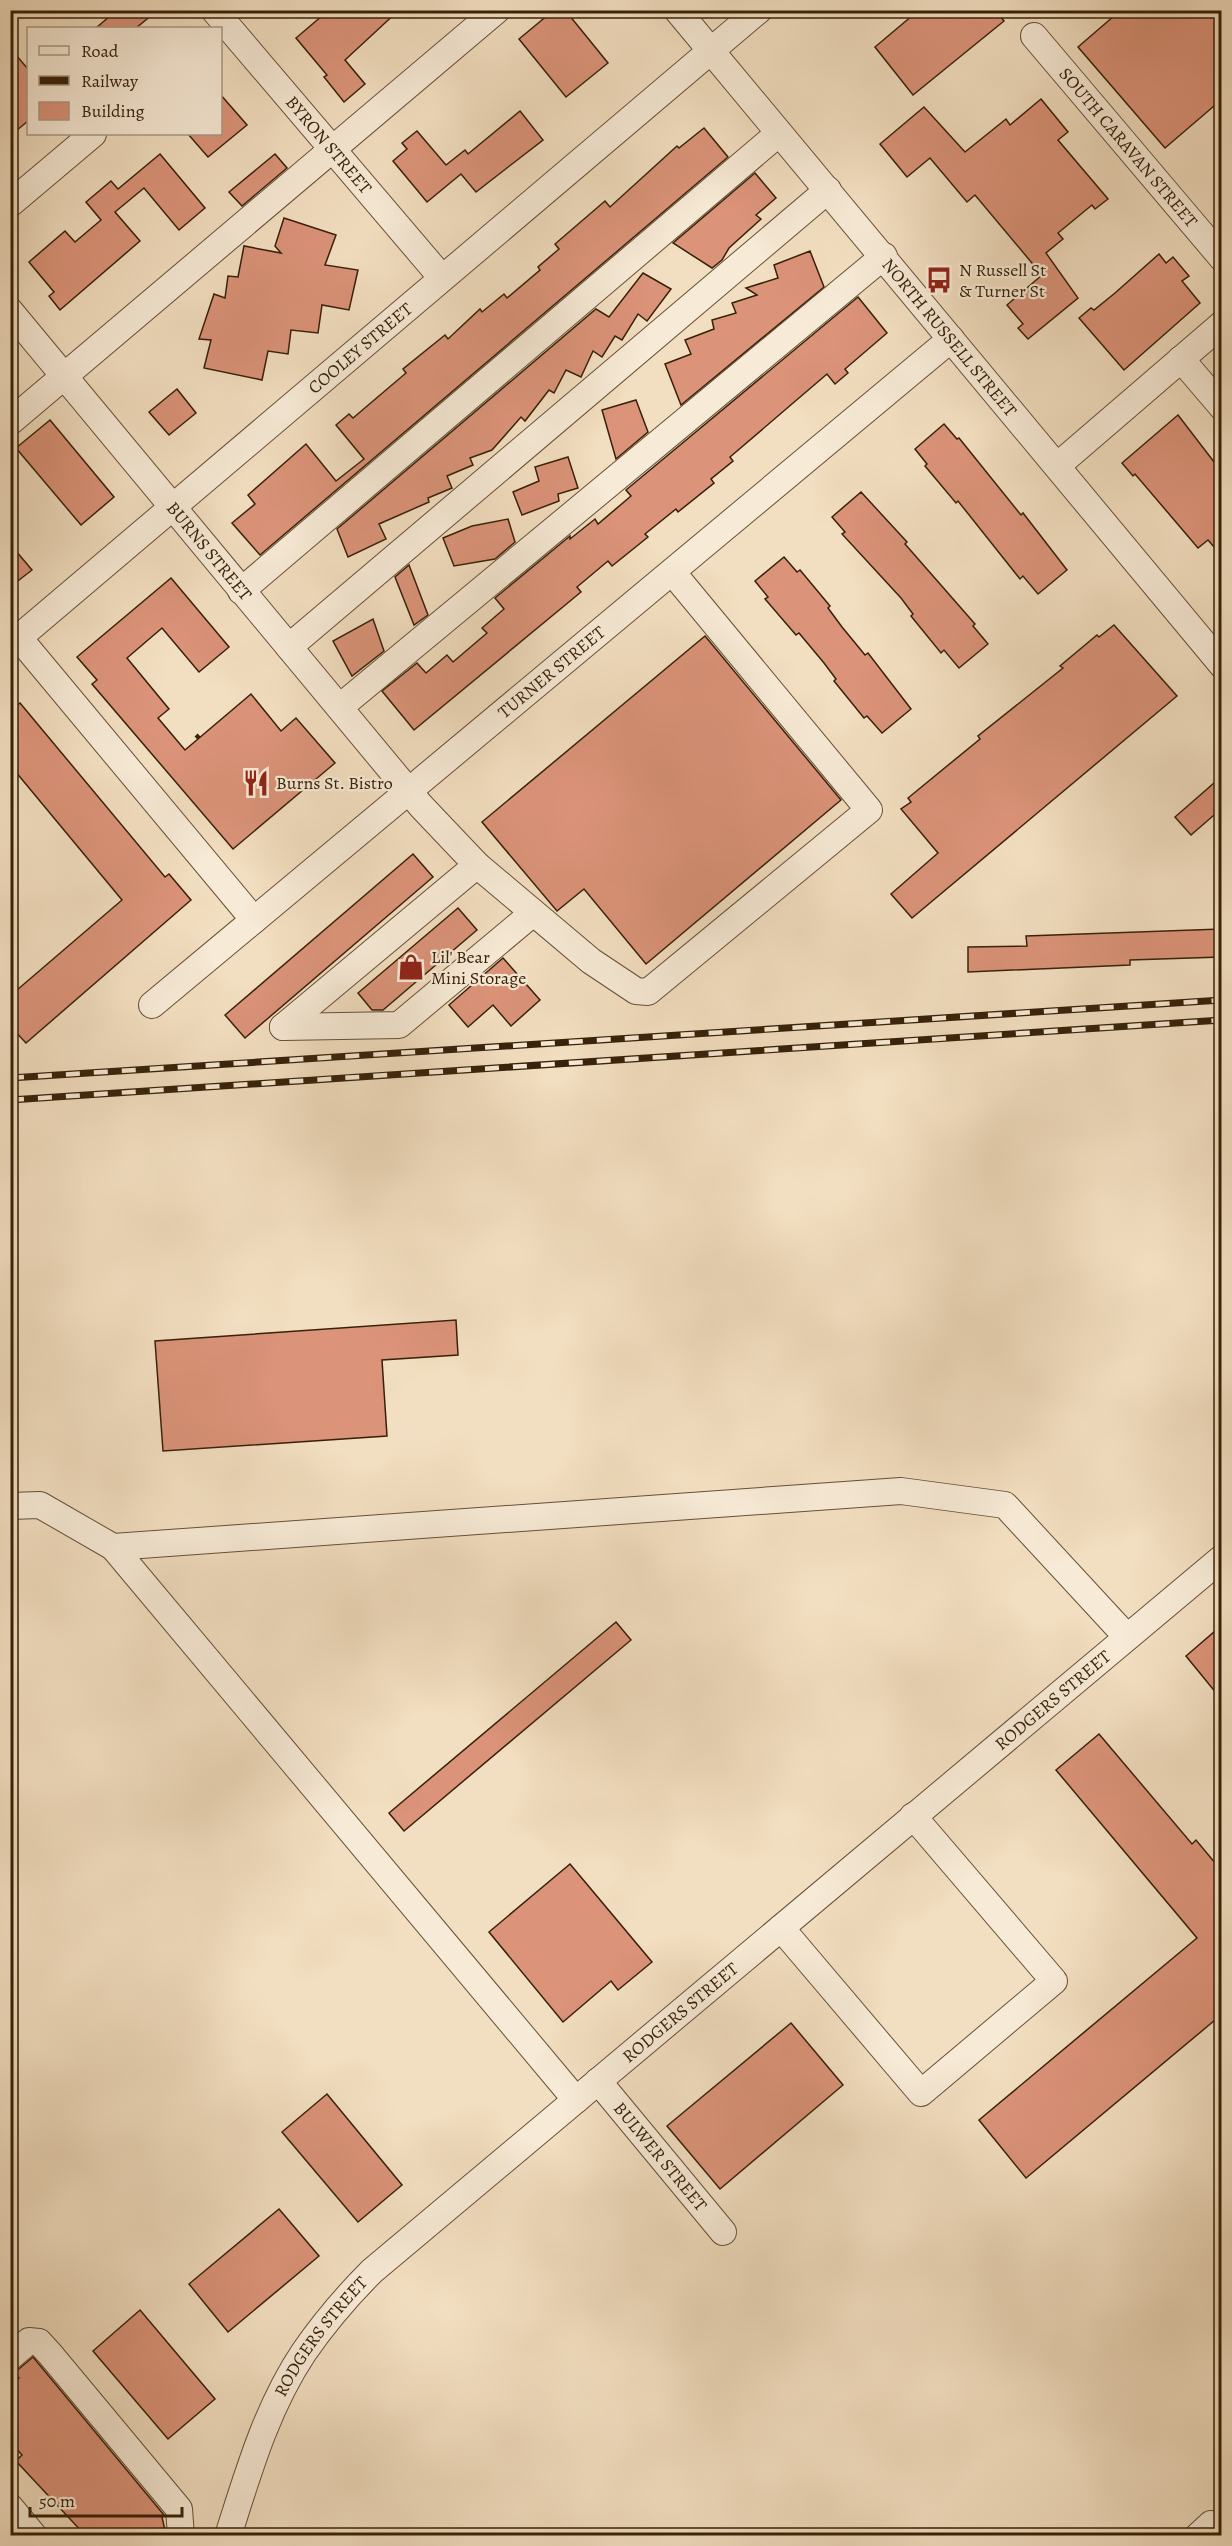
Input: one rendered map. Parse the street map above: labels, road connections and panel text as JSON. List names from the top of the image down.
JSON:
{
  "streets": {
    "street": [
      "BYRON STREET",
      "SOUTH CARAVAN STREET",
      "NORTH RUSSELL STREET",
      "COOLEY STREET",
      "BURNS STREET",
      "TURNER STREET",
      "RODGERS STREET",
      "BULWER STREET"
    ]
  },
  "crossings": [
    ["BYRON STREET", "COOLEY STREET"],
    ["NORTH RUSSELL STREET", "COOLEY STREET"],
    ["NORTH RUSSELL STREET", "TURNER STREET"],
    ["COOLEY STREET", "BURNS STREET"],
    ["BURNS STREET", "TURNER STREET"],
    ["RODGERS STREET", "BULWER STREET"]
  ],
  "places": {
    "bus stop": ["N Russell St & Turner St"],
    "restaurant": ["Burns St. Bistro"],
    "shop": ["Lil' Bear Mini Storage"]
  },
  "legend": ["Road", "Railway", "Building"],
  "scale_bar": "50 m"
}
